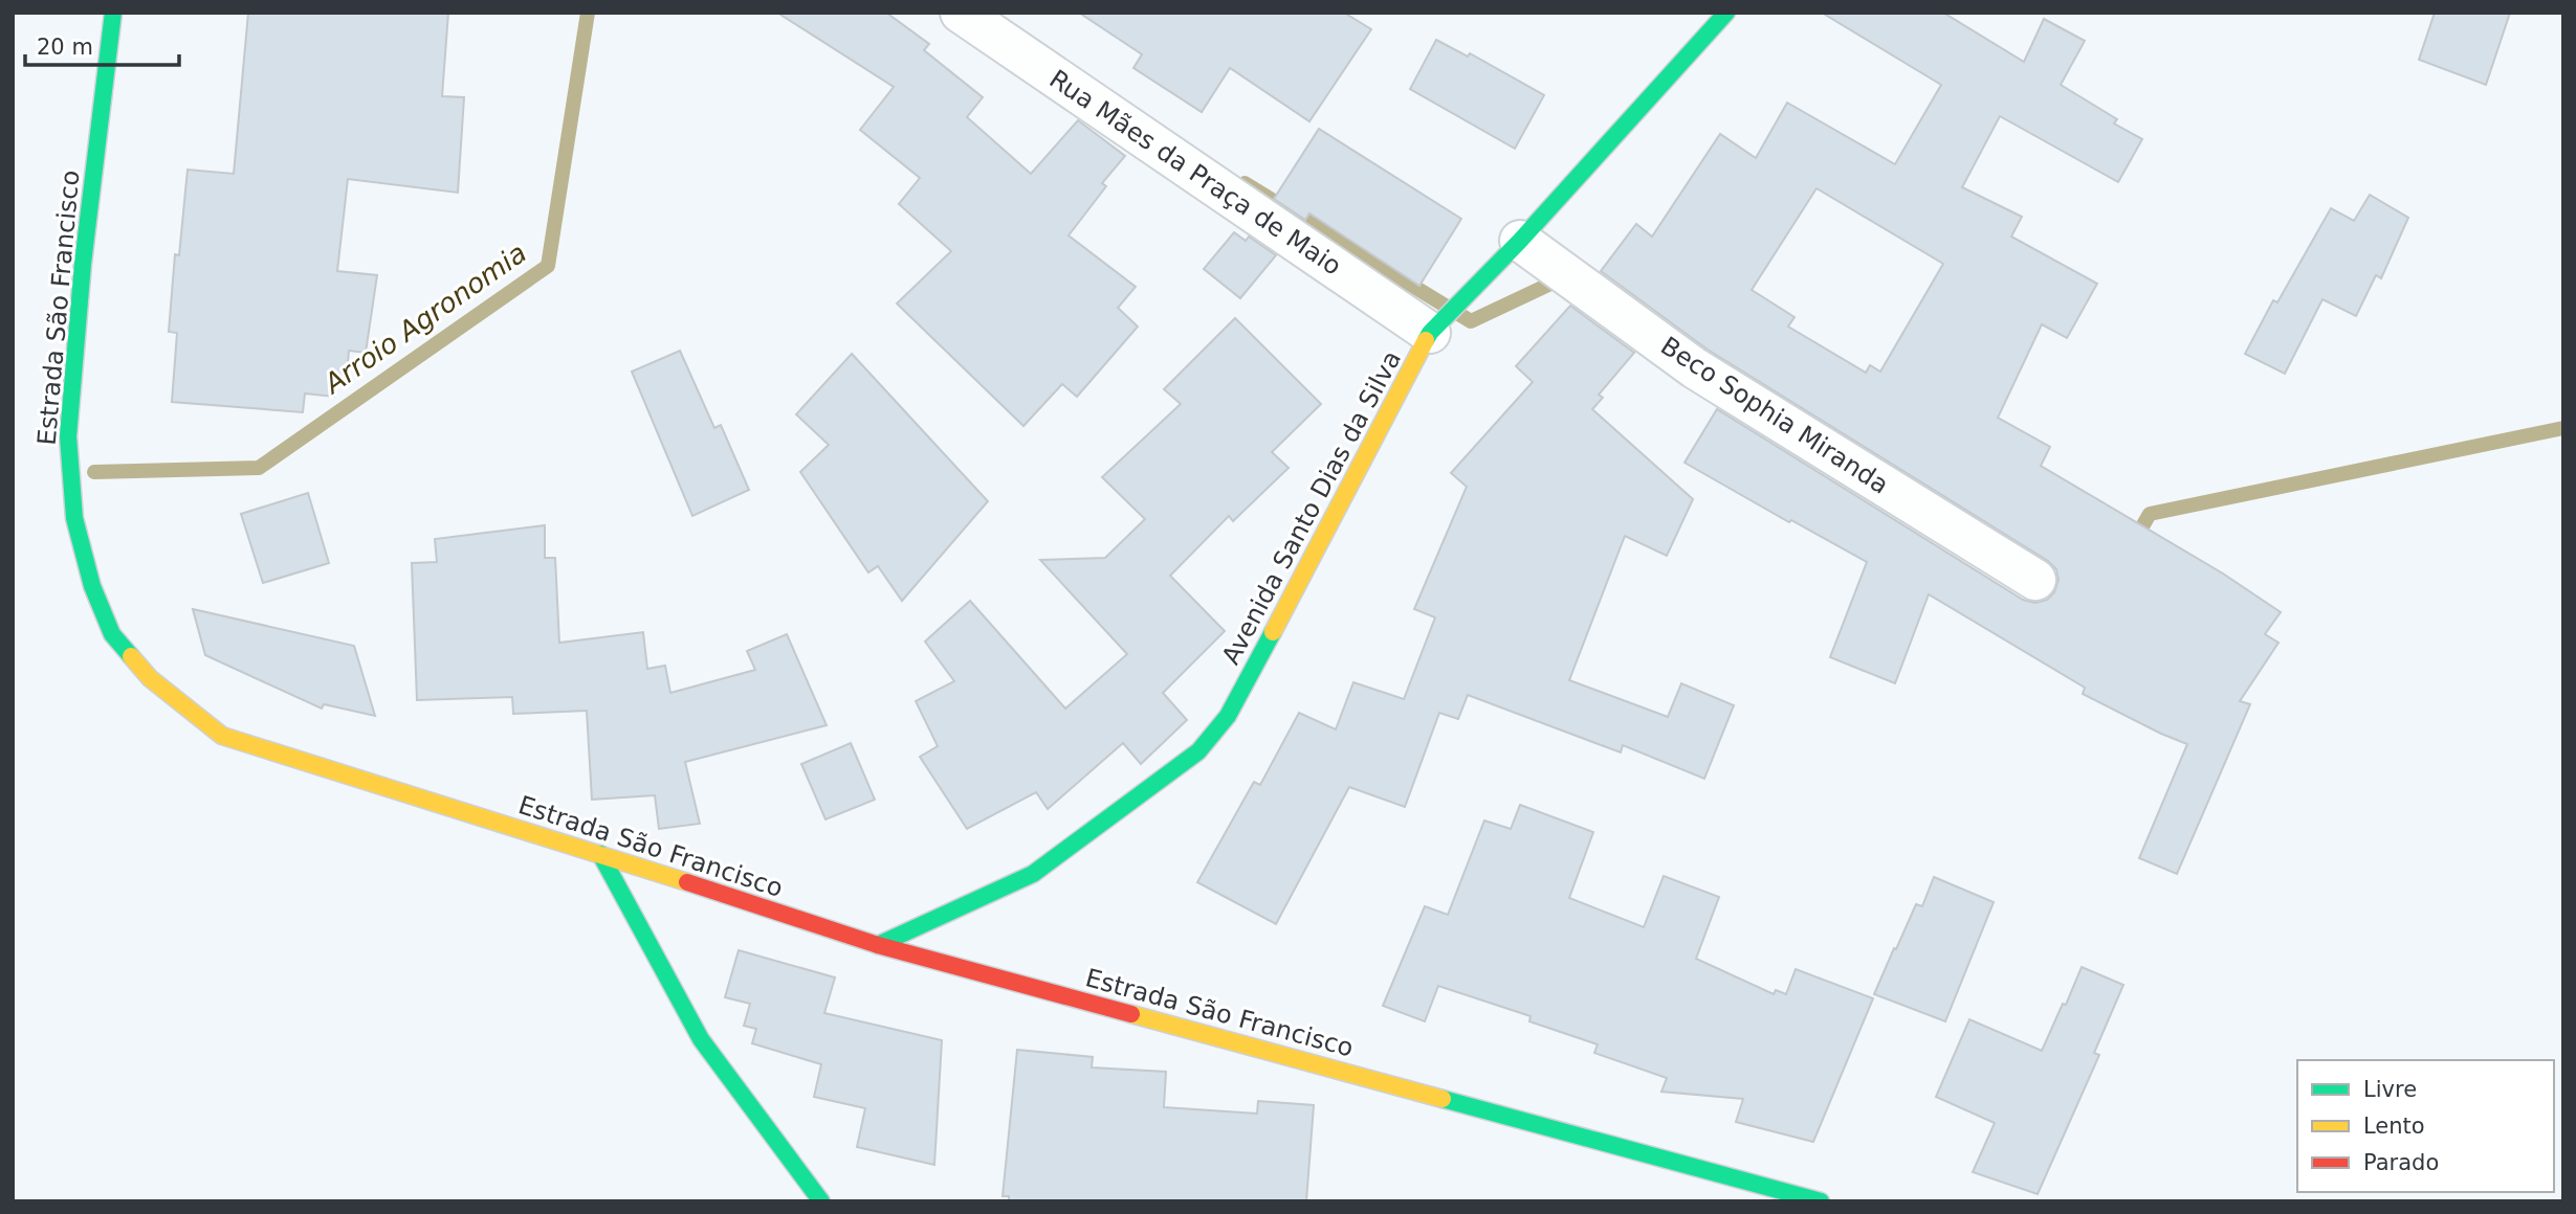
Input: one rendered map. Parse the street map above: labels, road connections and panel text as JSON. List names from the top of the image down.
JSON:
{
  "streets": {
    "main road": ["Estrada São Francisco", "Avenida Santo Dias da Silva"],
    "street": ["Rua Mães da Praça de Maio", "Beco Sophia Miranda"]
  },
  "crossings": [
    ["Rua Mães da Praça de Maio", "Avenida Santo Dias da Silva"],
    ["Estrada São Francisco", "Avenida Santo Dias da Silva"],
    ["Beco Sophia Miranda", "Avenida Santo Dias da Silva"]
  ],
  "water": ["Arroio Agronomia"],
  "legend": ["Livre", "Lento", "Parado"],
  "scale_bar": "20 m"
}
